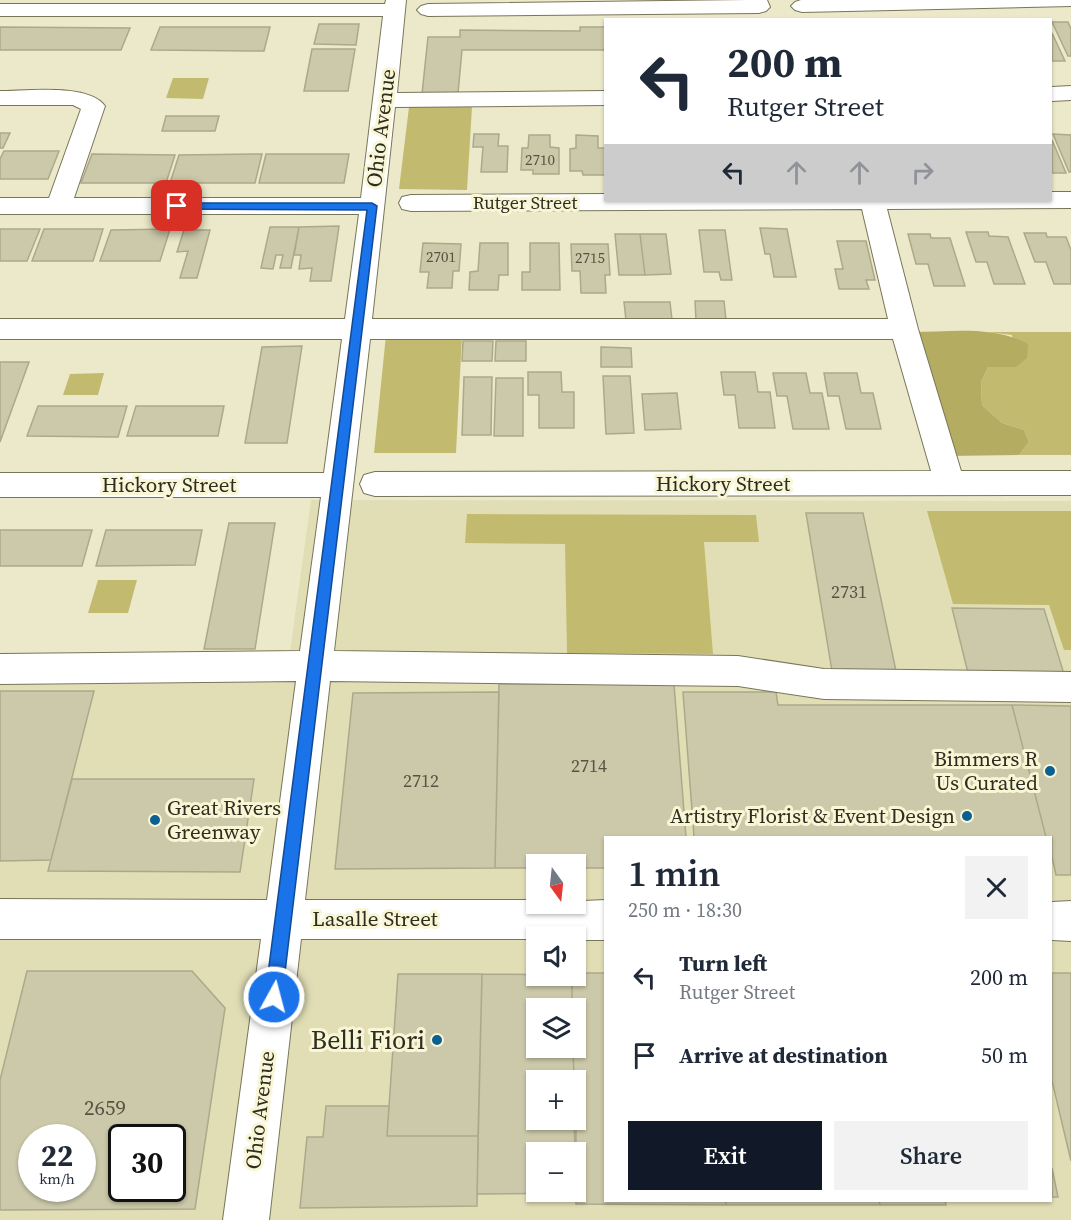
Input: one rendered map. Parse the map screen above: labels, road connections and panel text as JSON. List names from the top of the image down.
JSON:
{
  "streets": {
    "street": [
      "Ohio Avenue",
      "Rutger Street",
      "Hickory Street",
      "Lasalle Street"
    ]
  },
  "crossings": [
    ["Ohio Avenue", "Hickory Street"],
    ["Ohio Avenue", "Lasalle Street"]
  ],
  "places": [
    "Bimmers R Us Curated",
    "Artistry Florist & Event Design",
    "Great Rivers Greenway",
    "Belli Fiori"
  ],
  "house_numbers": [
    "2710",
    "2701",
    "2715",
    "2731",
    "2714",
    "2712",
    "2659"
  ],
  "north": "bottom",
  "page": {
    "turn": ["200 m", "Rutger Street"],
    "heading": ["1 min", "250 m · 18:30"],
    "map_buttons": ["+", "−"],
    "list": [
      {
        "name": "Turn left",
        "note": "Rutger Street",
        "value": "200 m"
      },
      {
        "name": "Arrive at destination",
        "value": "50 m"
      }
    ],
    "buttons": ["Exit", "Share"],
    "speed": "22 km/h",
    "limit": "30"
  }
}
